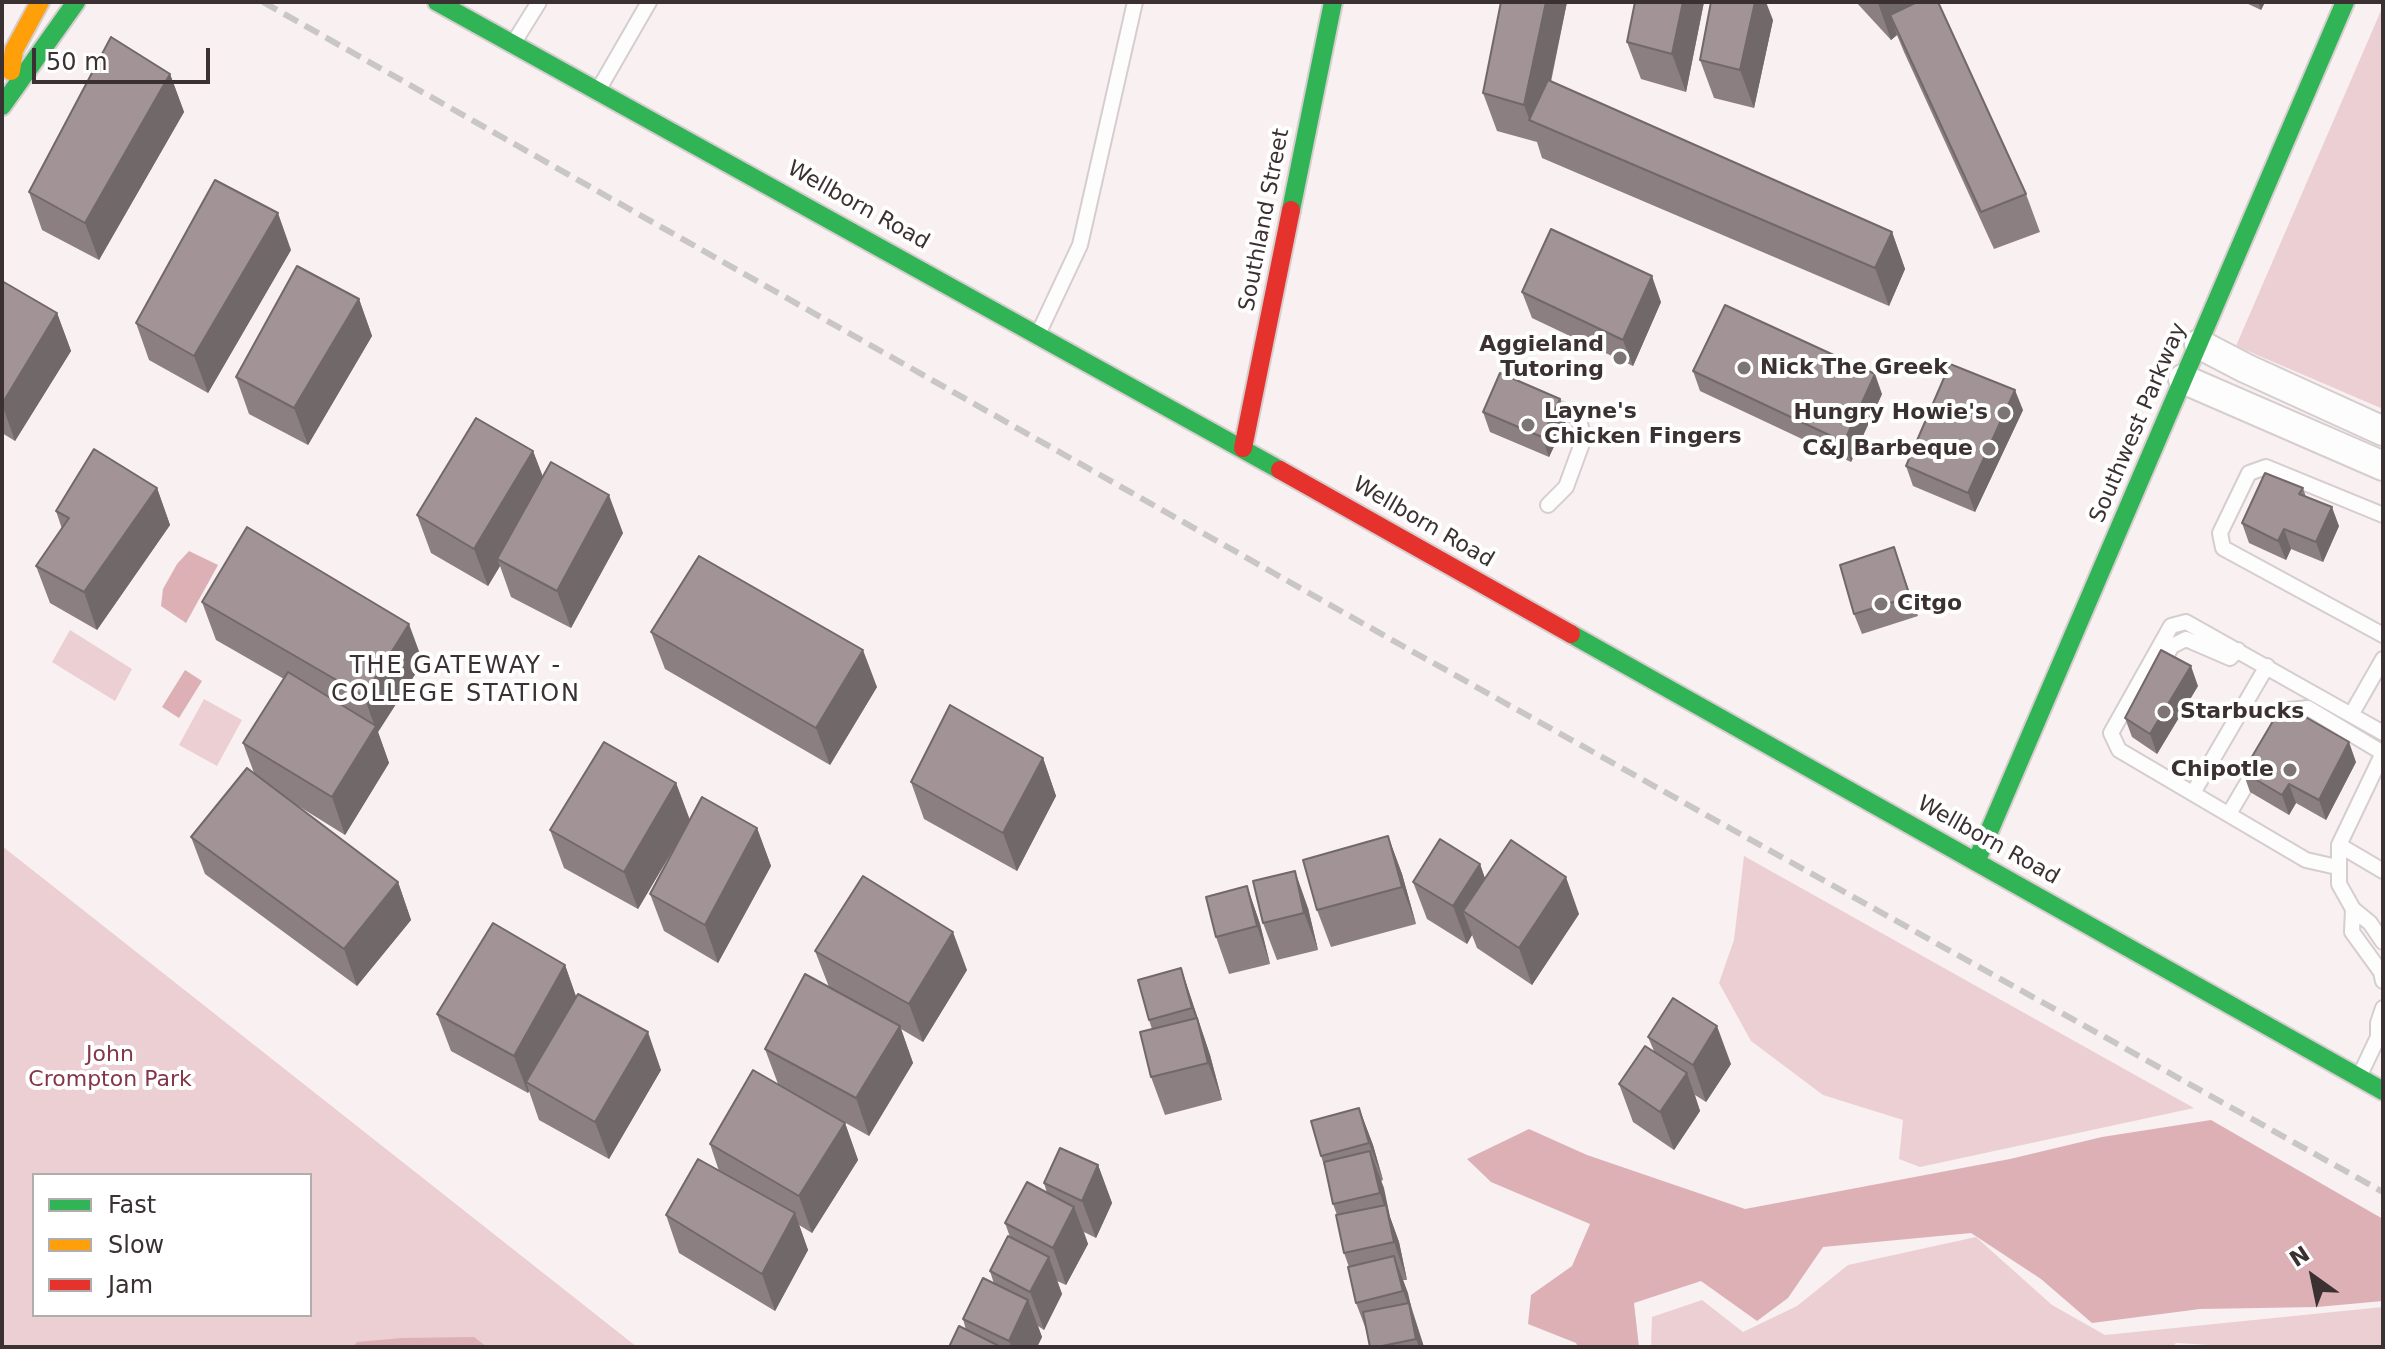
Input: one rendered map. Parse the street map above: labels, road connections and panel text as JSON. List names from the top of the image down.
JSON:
{
  "streets": {
    "main road": ["Wellborn Road", "Southland Street", "Southwest Parkway"]
  },
  "crossings": [
    ["Wellborn Road", "Southland Street"],
    ["Wellborn Road", "Southwest Parkway"]
  ],
  "districts": ["THE GATEWAY - COLLEGE STATION"],
  "parks": ["John Crompton Park"],
  "places": [
    "Aggieland Tutoring",
    "Nick The Greek",
    "Hungry Howie's",
    "Layne's Chicken Fingers",
    "C&J Barbeque",
    "Citgo",
    "Starbucks",
    "Chipotle"
  ],
  "legend": ["Fast", "Slow", "Jam"],
  "scale_bar": "50 m",
  "north": "top left"
}
